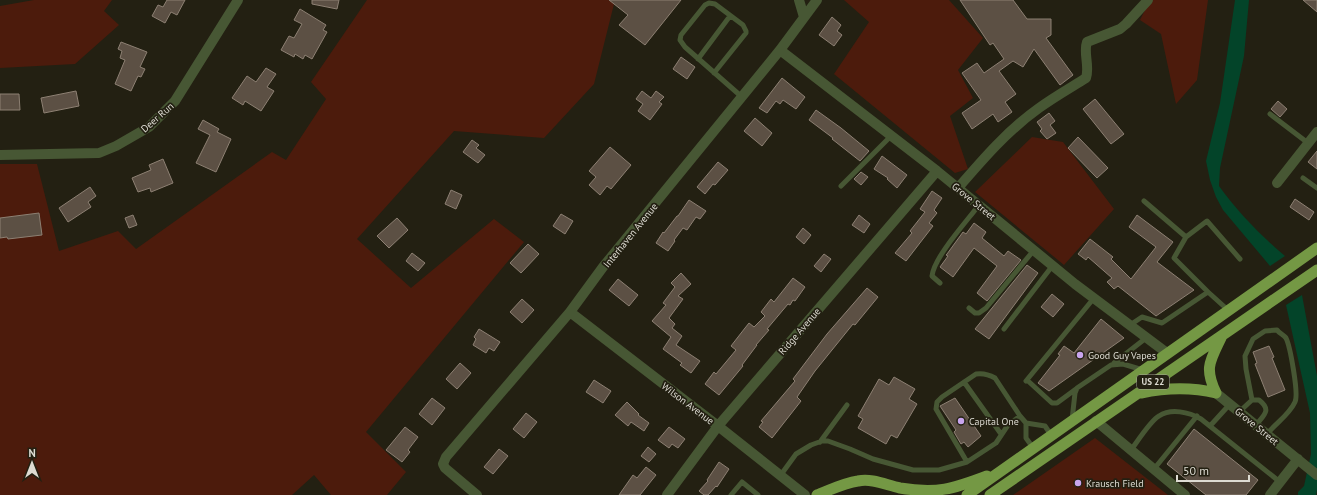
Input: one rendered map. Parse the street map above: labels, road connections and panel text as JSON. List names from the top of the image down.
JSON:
{
  "streets": {
    "highway": ["US 22"],
    "street": [
      "Deer Run",
      "Grove Street",
      "Interhaven Avenue",
      "Ridge Avenue",
      "Wilson Avenue"
    ]
  },
  "crossings": [
    ["Grove Street", "Interhaven Avenue"],
    ["Grove Street", "Ridge Avenue"],
    ["Grove Street", "US 22"],
    ["Interhaven Avenue", "Wilson Avenue"],
    ["Ridge Avenue", "Wilson Avenue"]
  ],
  "places": ["Good Guy Vapes", "Capital One", "Krausch Field"],
  "scale_bar": "50 m",
  "north": "top"
}
